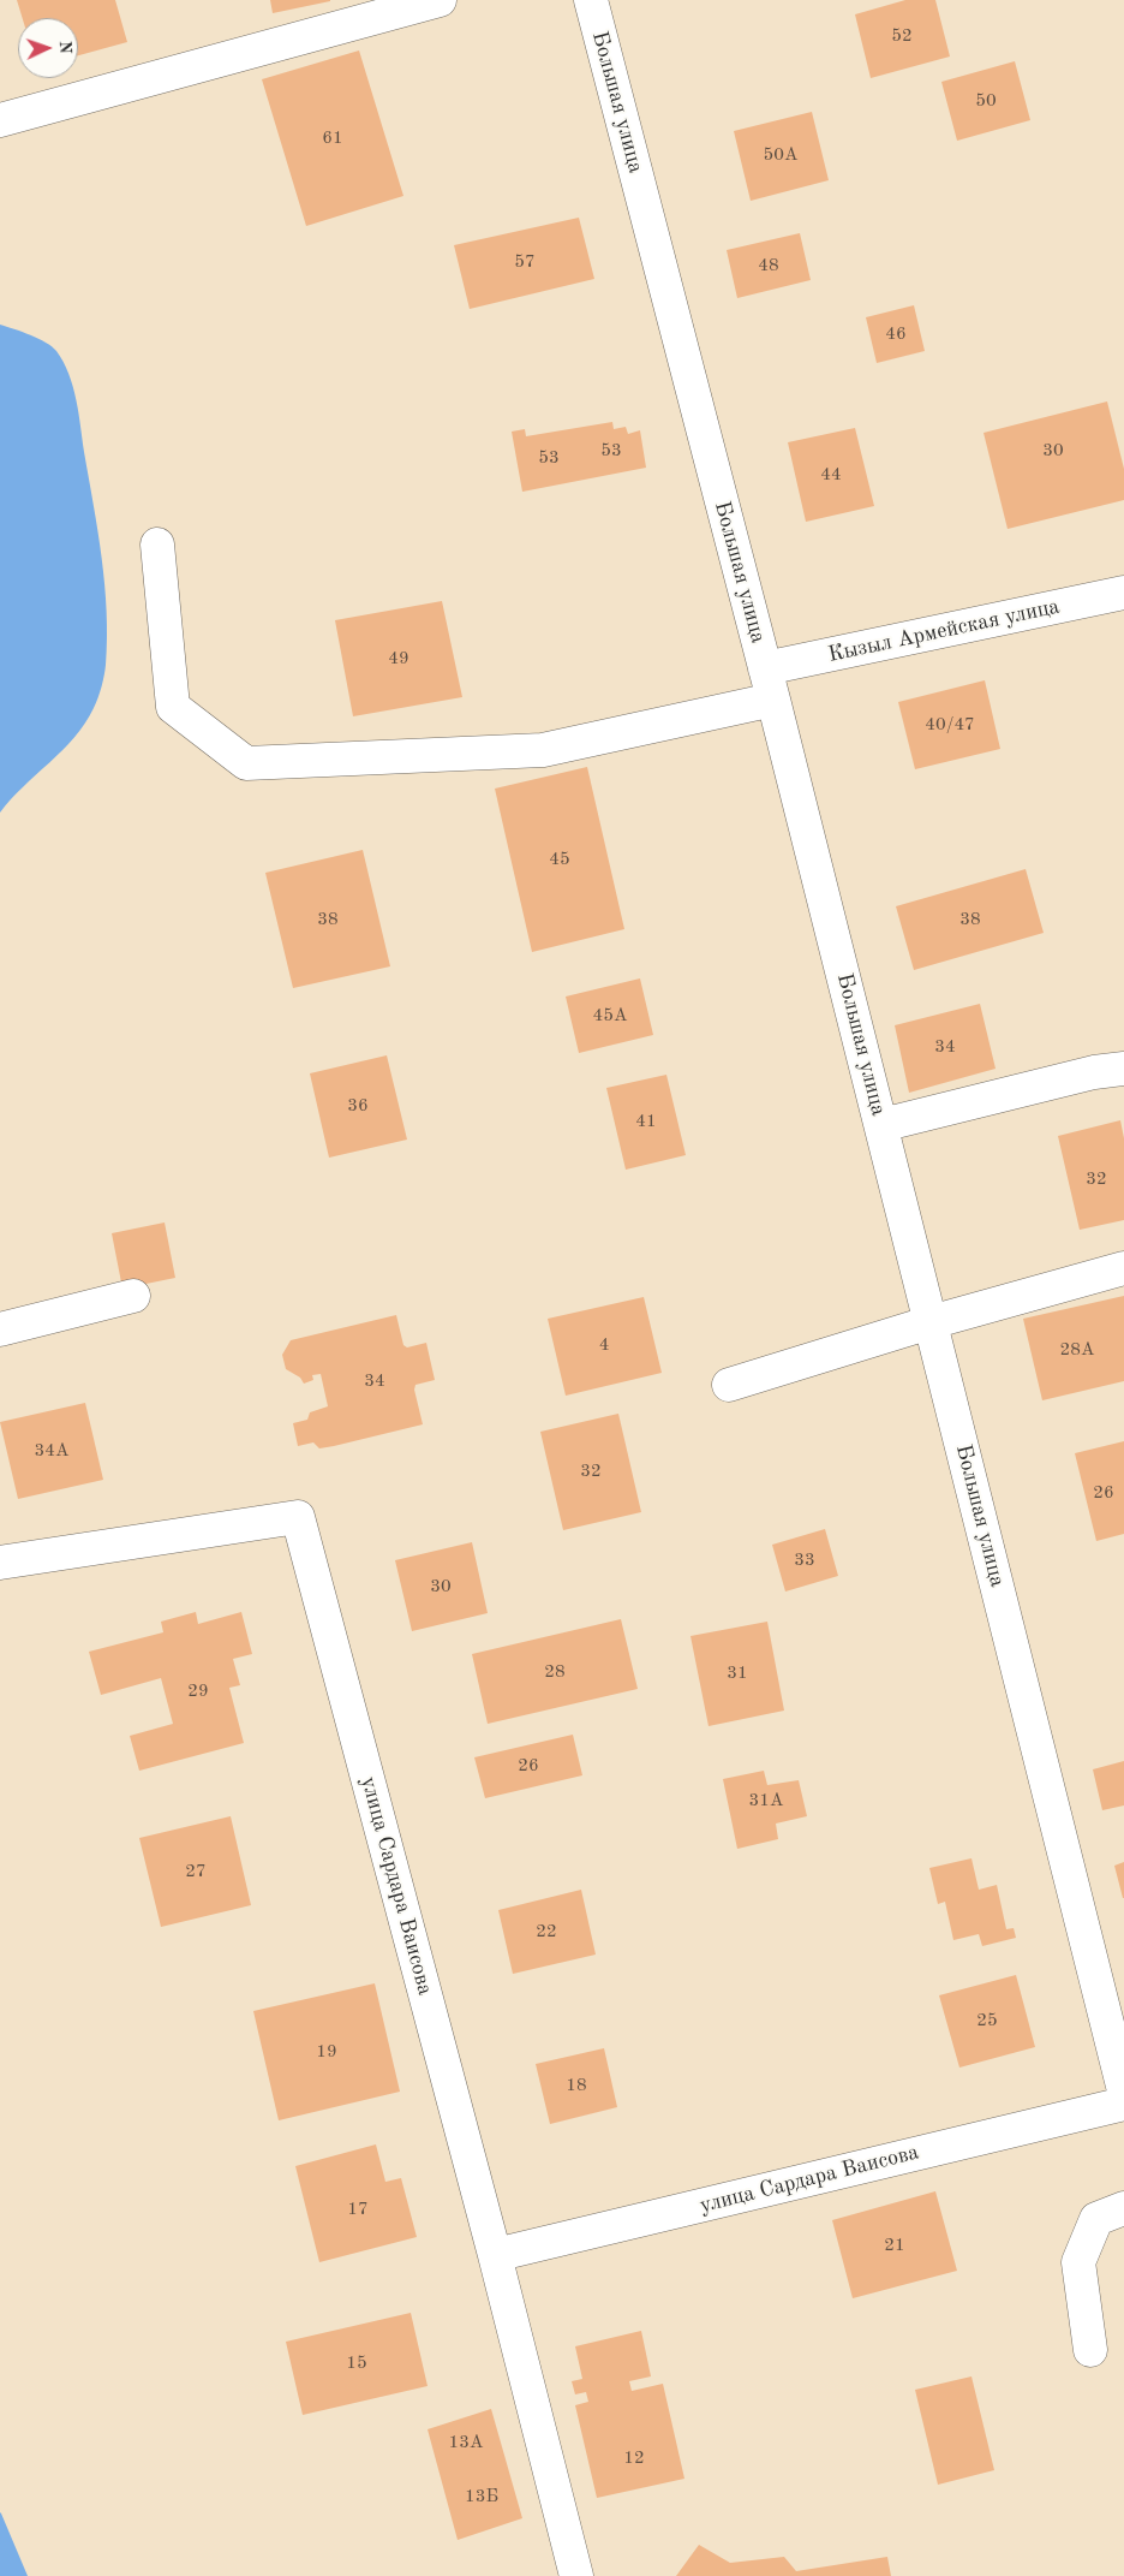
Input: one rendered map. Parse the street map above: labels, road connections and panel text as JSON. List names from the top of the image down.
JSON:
{
  "streets": {
    "street": ["Большая улица", "Кызыл Армейская улица", "улица Сардара Ваисова"]
  },
  "crossings": [
    ["Большая улица", "Кызыл Армейская улица"]
  ],
  "house_numbers": [
    "52",
    "50",
    "61",
    "50А",
    "57",
    "48",
    "46",
    "53",
    "30",
    "53",
    "44",
    "49",
    "40/47",
    "45",
    "38",
    "38",
    "45А",
    "34",
    "36",
    "41",
    "32",
    "4",
    "28А",
    "34",
    "34А",
    "32",
    "26",
    "33",
    "30",
    "28",
    "31",
    "29",
    "26",
    "31А",
    "27",
    "22",
    "25",
    "19",
    "18",
    "17",
    "21",
    "15",
    "13А",
    "12",
    "13Б"
  ],
  "north": "right"
}
